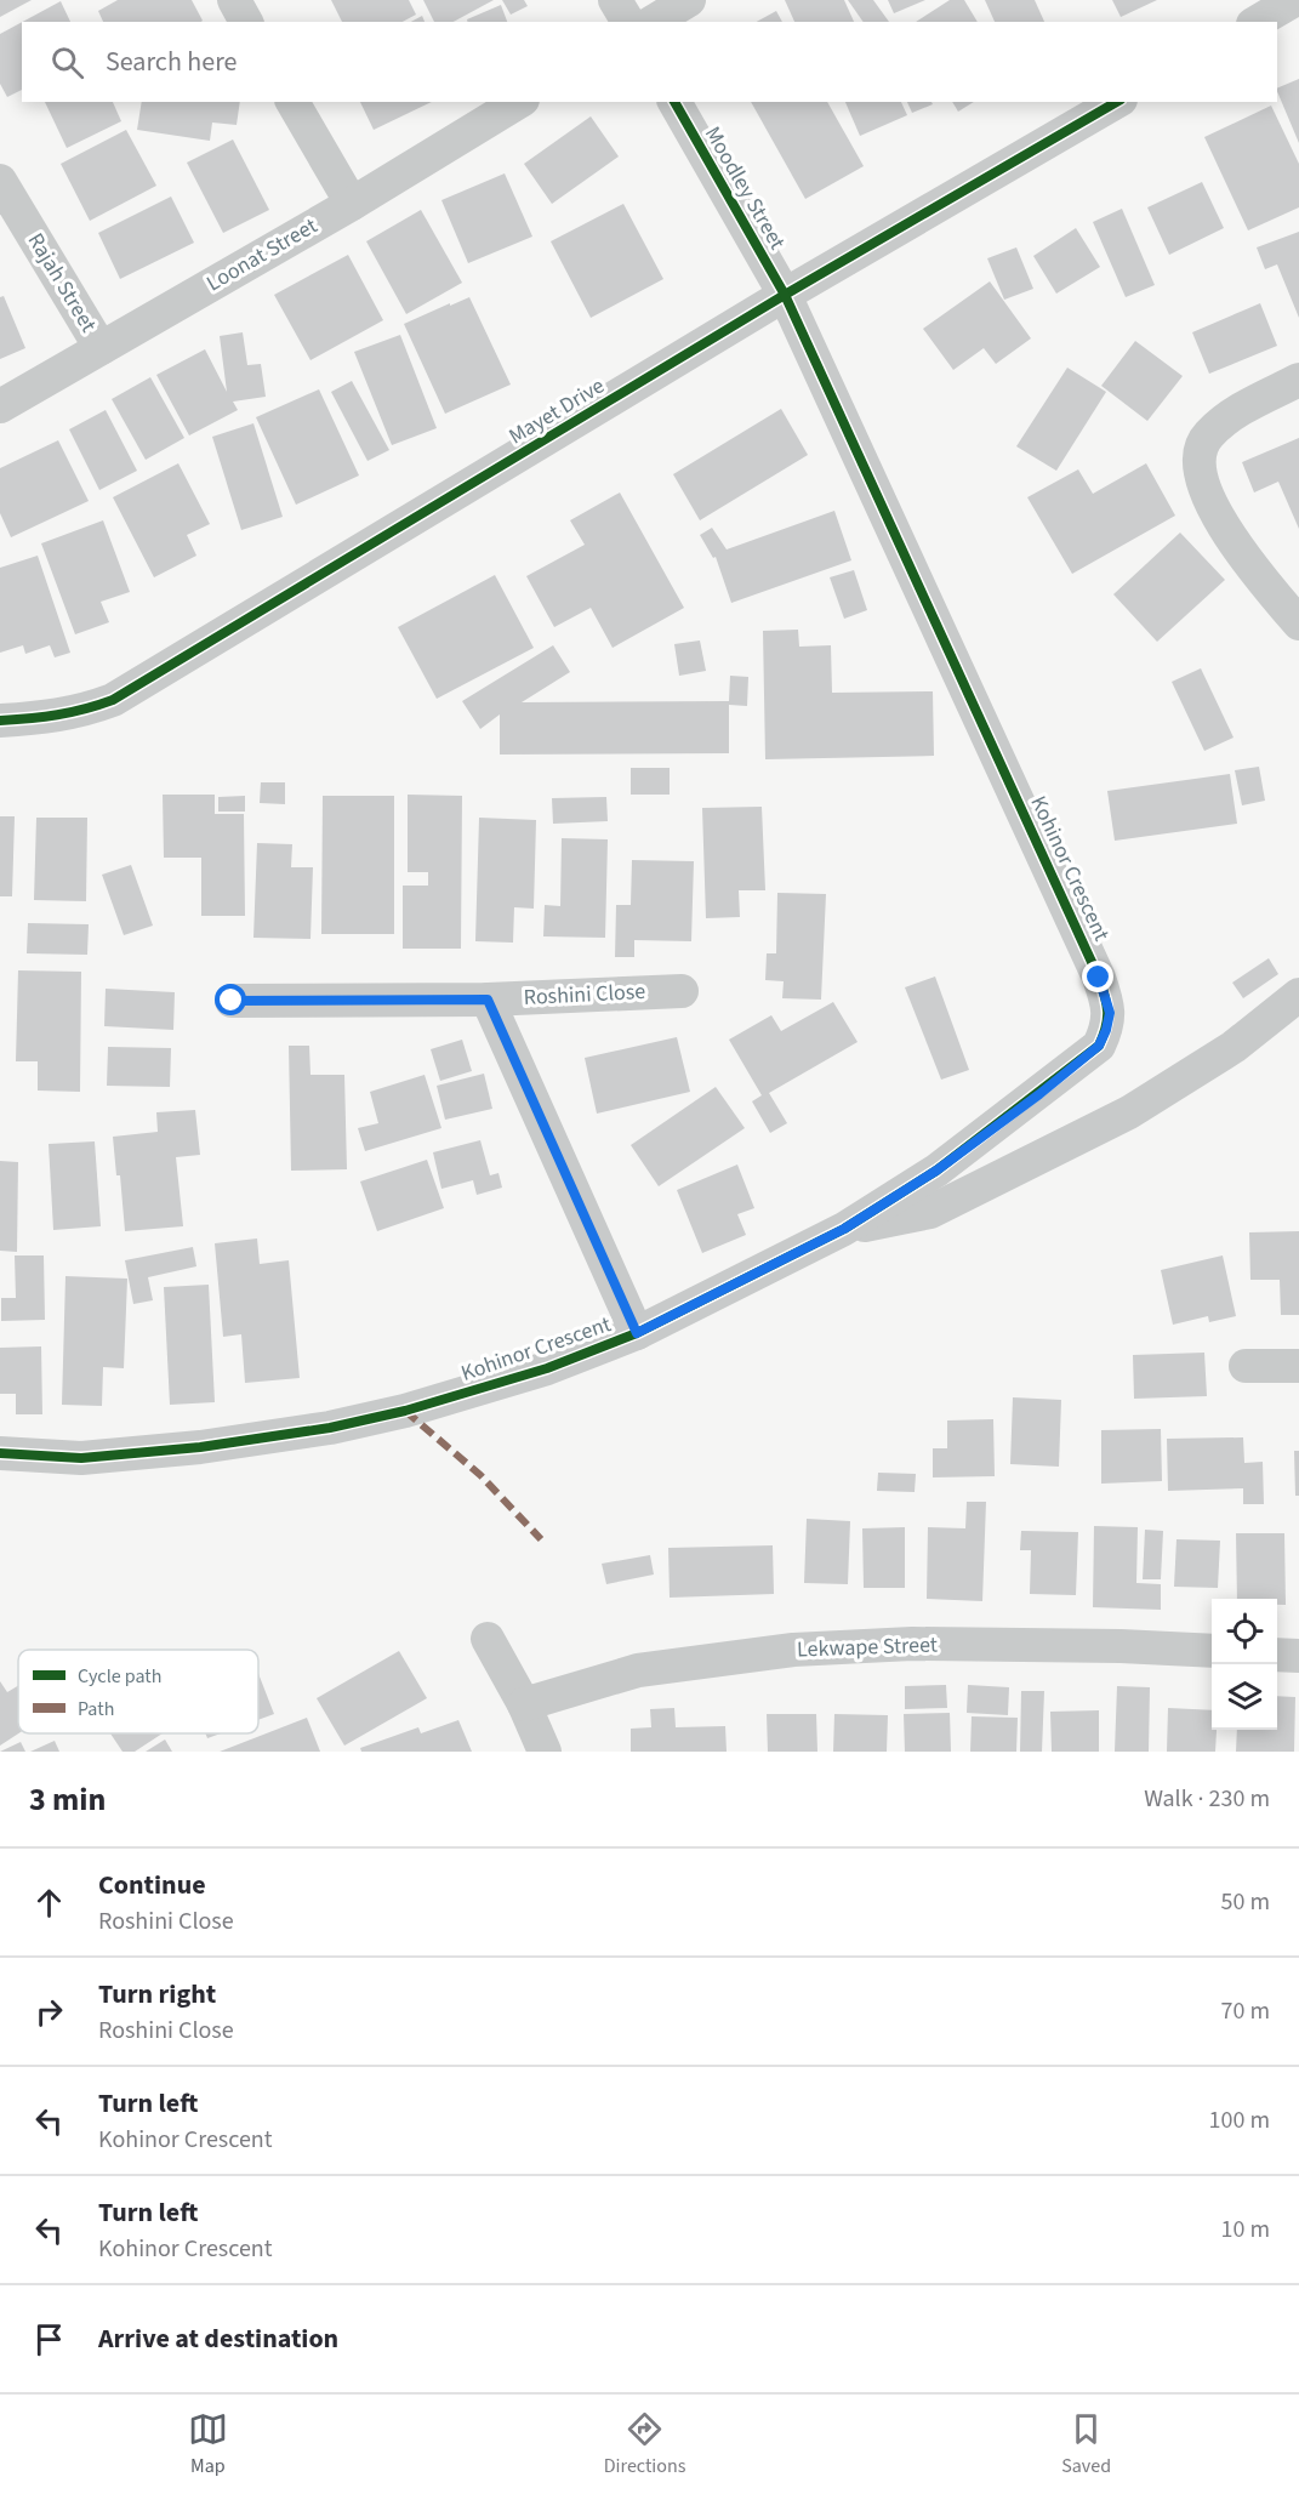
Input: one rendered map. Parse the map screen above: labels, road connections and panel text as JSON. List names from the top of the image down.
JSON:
{
  "streets": {
    "street": [
      "Moodley Street",
      "Loonat Street",
      "Rajah Street",
      "Mayet Drive",
      "Kohinor Crescent",
      "Roshini Close",
      "Lekwape Street"
    ]
  },
  "crossings": [
    ["Moodley Street", "Mayet Drive"],
    ["Moodley Street", "Kohinor Crescent"],
    ["Loonat Street", "Rajah Street"],
    ["Mayet Drive", "Kohinor Crescent"],
    ["Kohinor Crescent", "Roshini Close"]
  ],
  "legend": ["Cycle path", "Path"],
  "page": {
    "search": "Search here",
    "heading": ["3 min", "Walk · 230 m"],
    "list": [
      ["Continue", "Roshini Close", "50 m"],
      ["Turn right", "Roshini Close", "70 m"],
      ["Turn left", "Kohinor Crescent", "100 m"],
      ["Turn left", "Kohinor Crescent", "10 m"],
      "Arrive at destination"
    ],
    "nav": ["Map", "Directions", "Saved"]
  }
}
